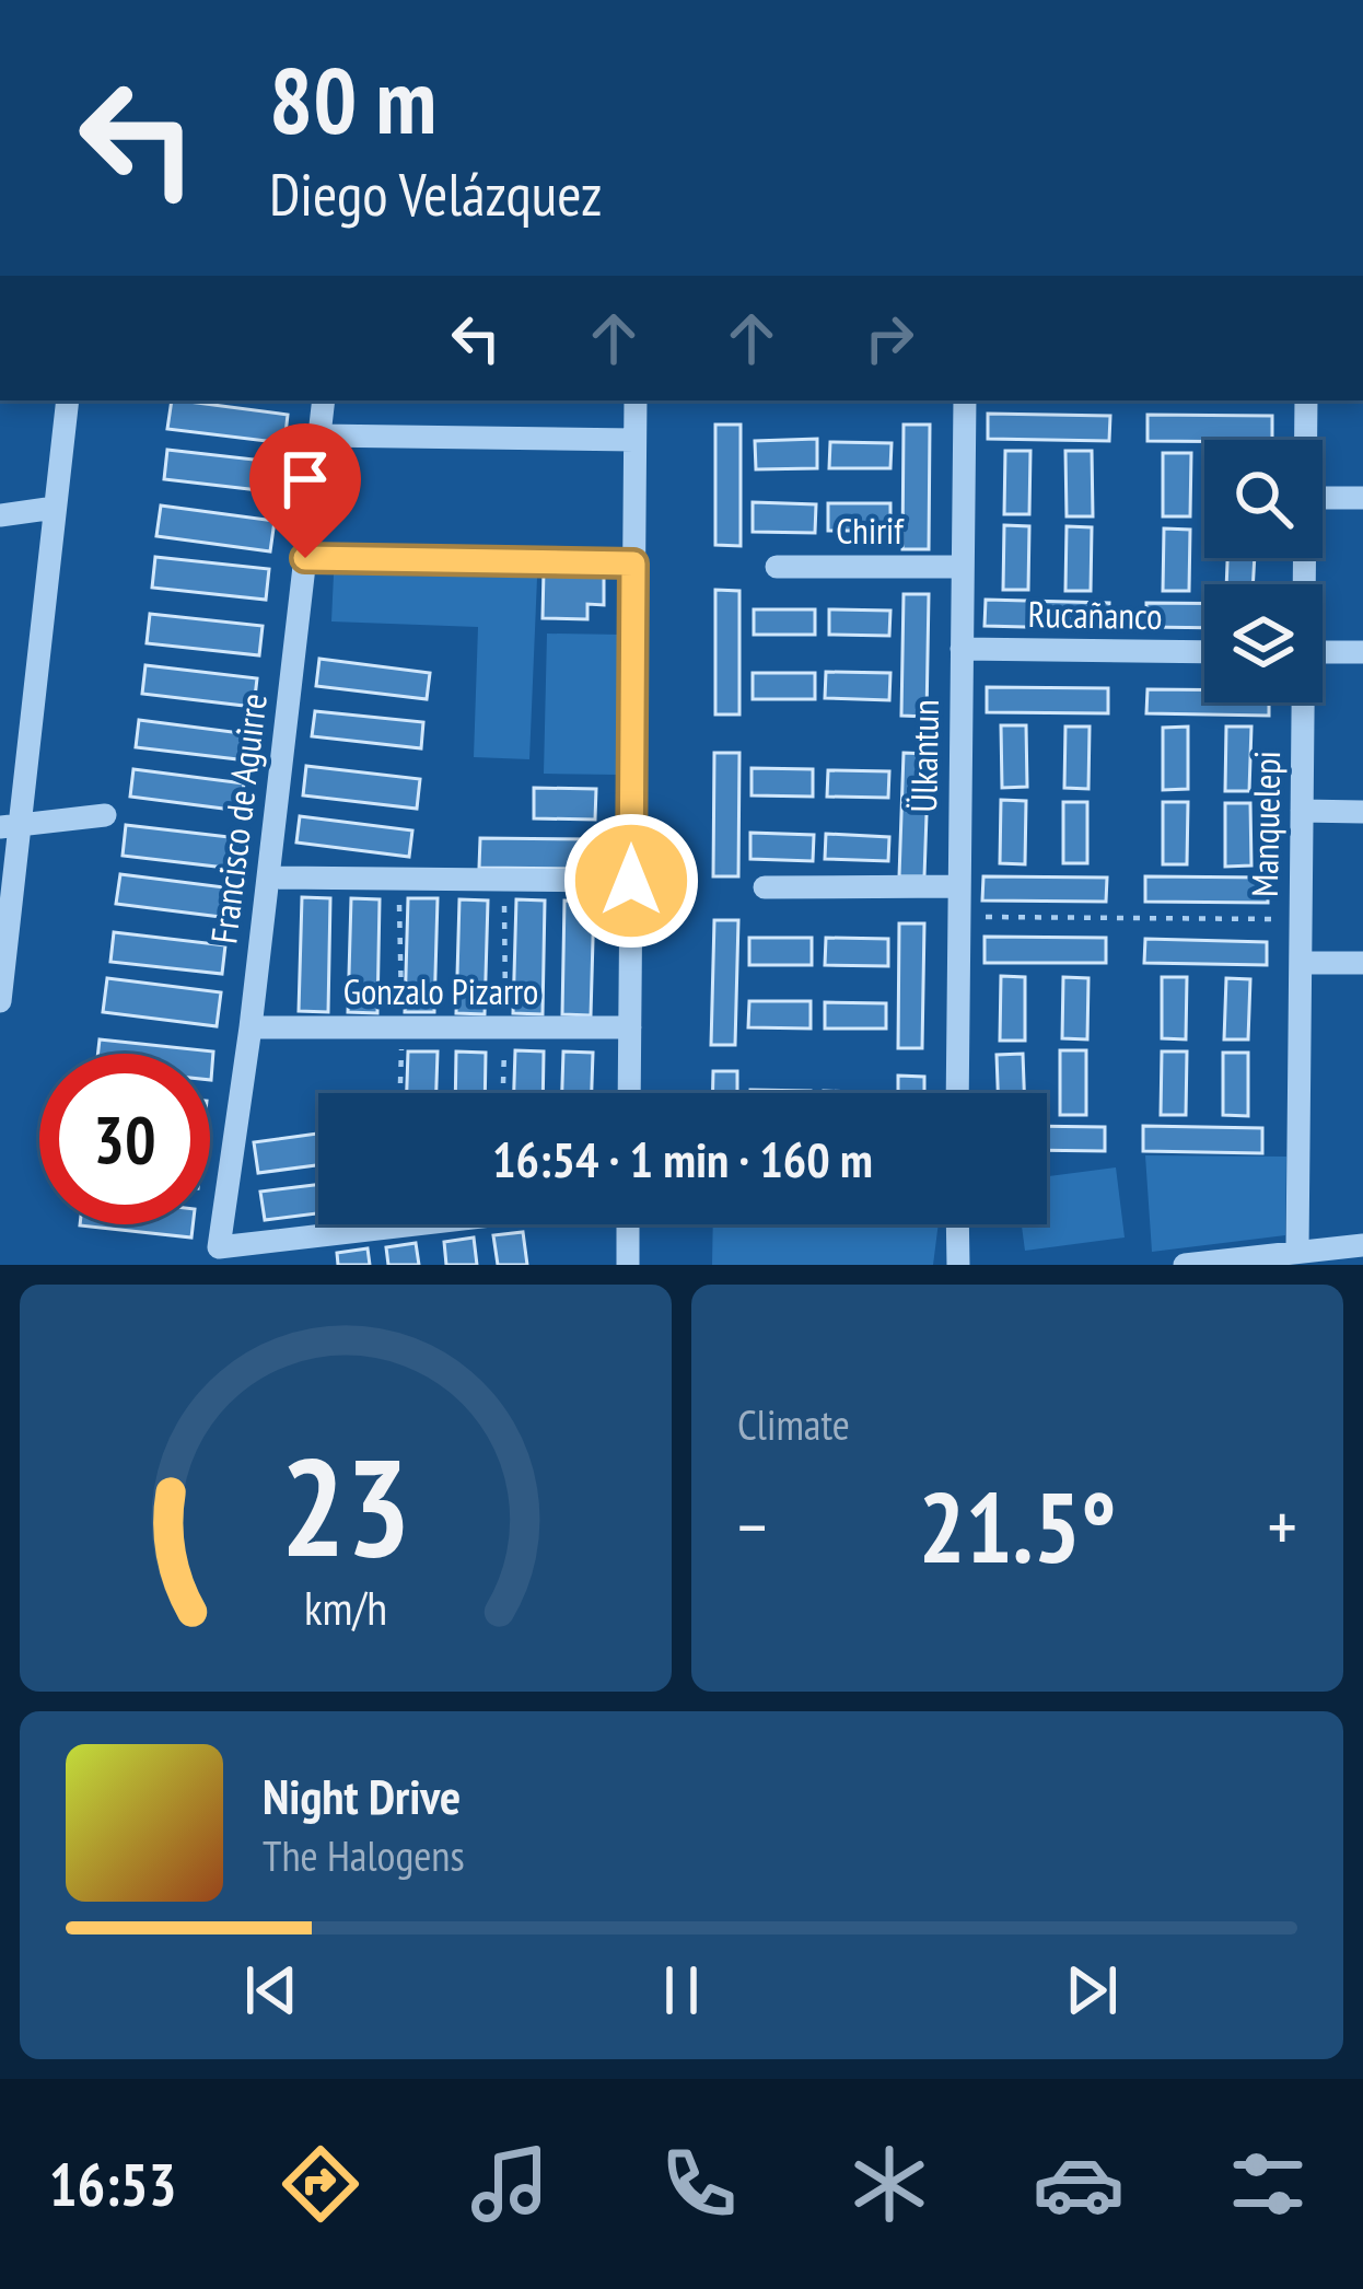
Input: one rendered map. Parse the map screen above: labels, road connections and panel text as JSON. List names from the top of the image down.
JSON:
{
  "streets": {
    "street": [
      "Chirif",
      "Rucañanco",
      "Ülkantun",
      "Francisco de Aguirre",
      "Manquelepi",
      "Gonzalo Pizarro"
    ]
  },
  "crossings": [
    ["Chirif", "Ülkantun"],
    ["Rucañanco", "Ülkantun"],
    ["Francisco de Aguirre", "Gonzalo Pizarro"]
  ],
  "page": {
    "turn": ["80 m", "Diego Velázquez"],
    "limit": "30",
    "trip": "16:54 · 1 min · 160 m",
    "tile": "Climate",
    "heat": ["−", "21.5°", "+"],
    "song": ["Night Drive", "The Halogens"],
    "tabs": "16:53",
    "gauge": ["23", "km/h"]
  }
}
